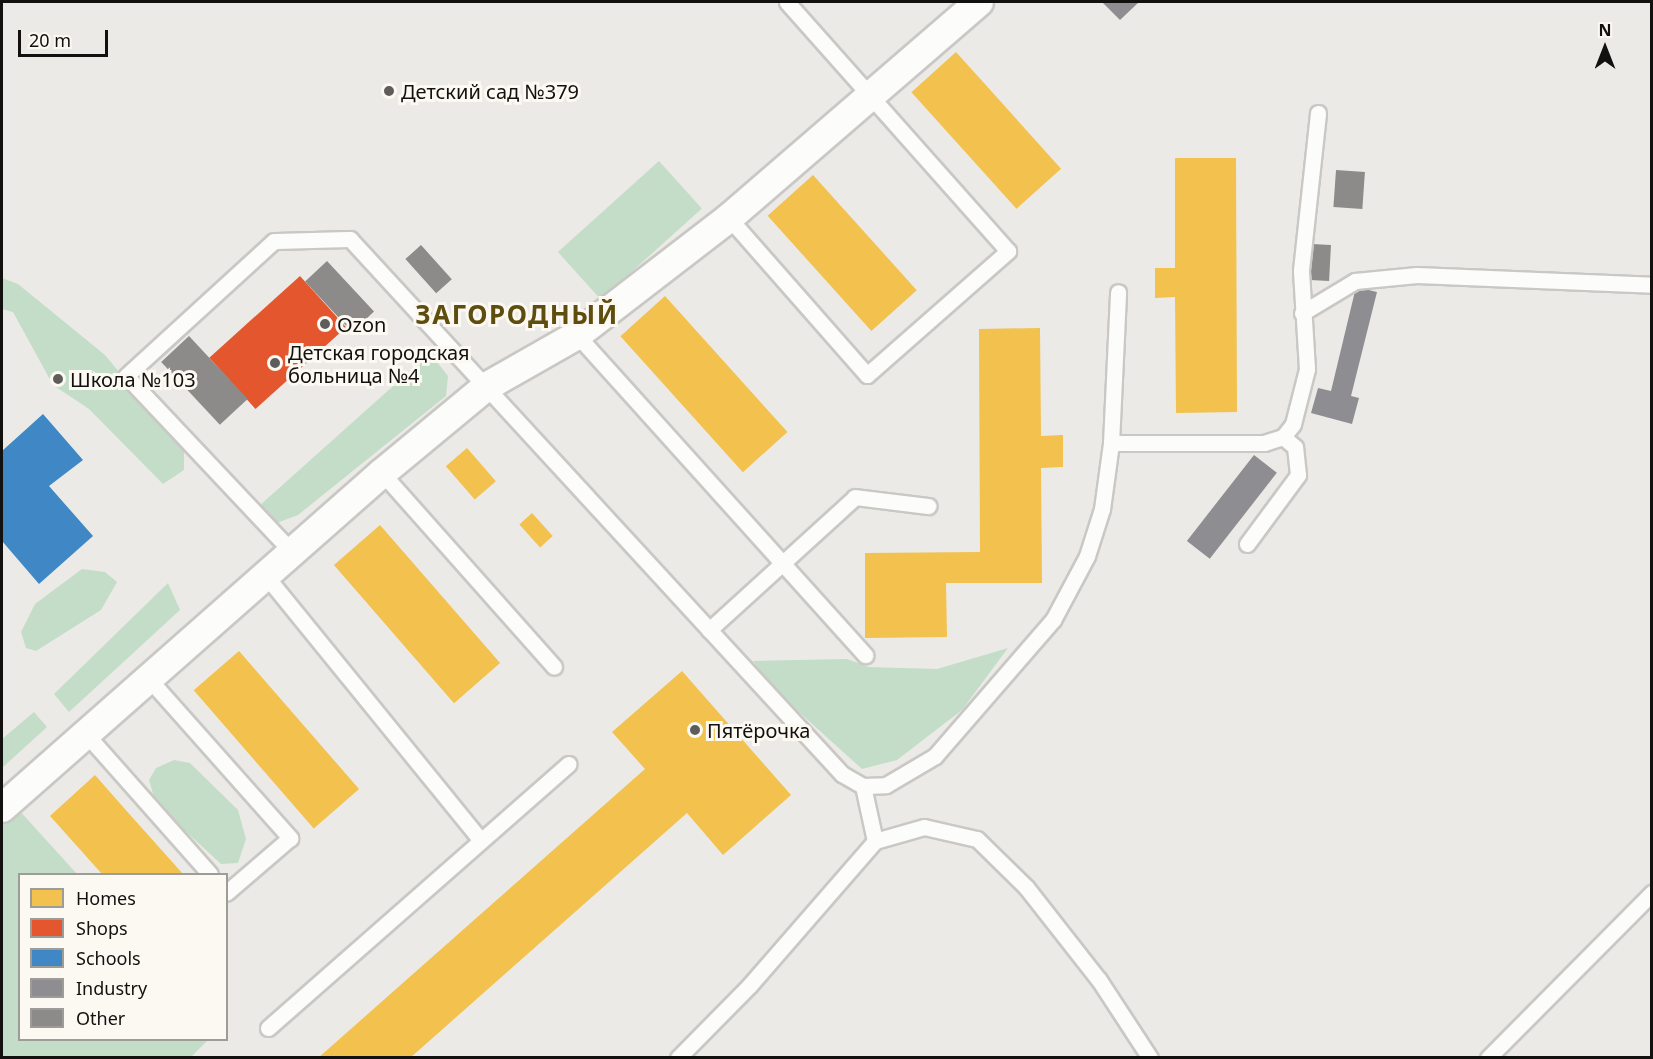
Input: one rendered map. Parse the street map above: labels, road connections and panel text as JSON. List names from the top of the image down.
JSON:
{
  "districts": ["ЗАГОРОДНЫЙ"],
  "places": [
    "Детский сад №379",
    "Ozon",
    "Детская городская больница №4",
    "Школа №103",
    "Пятёрочка"
  ],
  "legend": [
    "Homes",
    "Shops",
    "Schools",
    "Industry",
    "Other"
  ],
  "scale_bar": "20 m",
  "north": "top"
}
